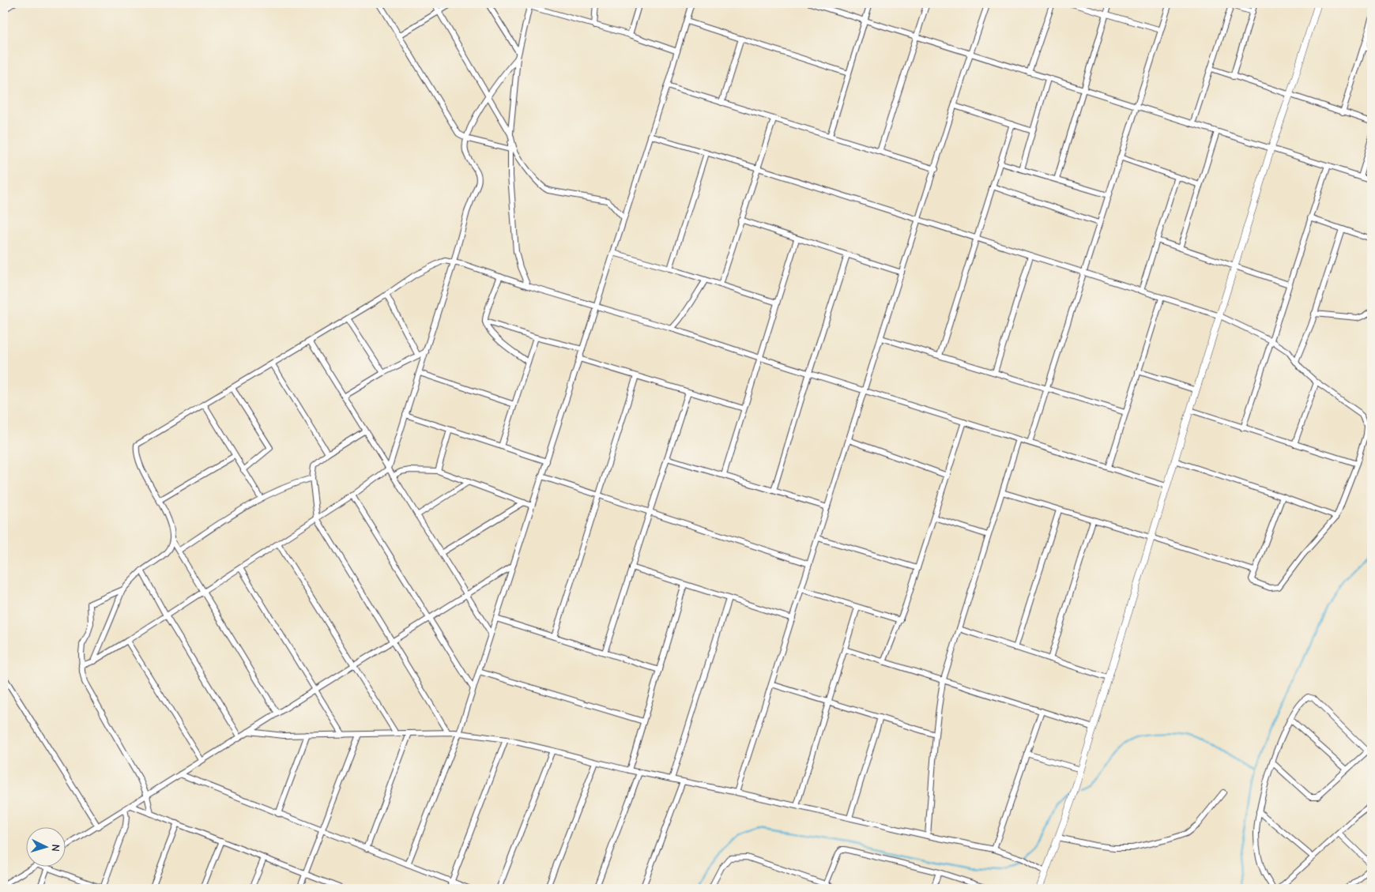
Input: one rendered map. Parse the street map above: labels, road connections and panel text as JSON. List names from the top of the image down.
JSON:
{
  "north": "right"
}
